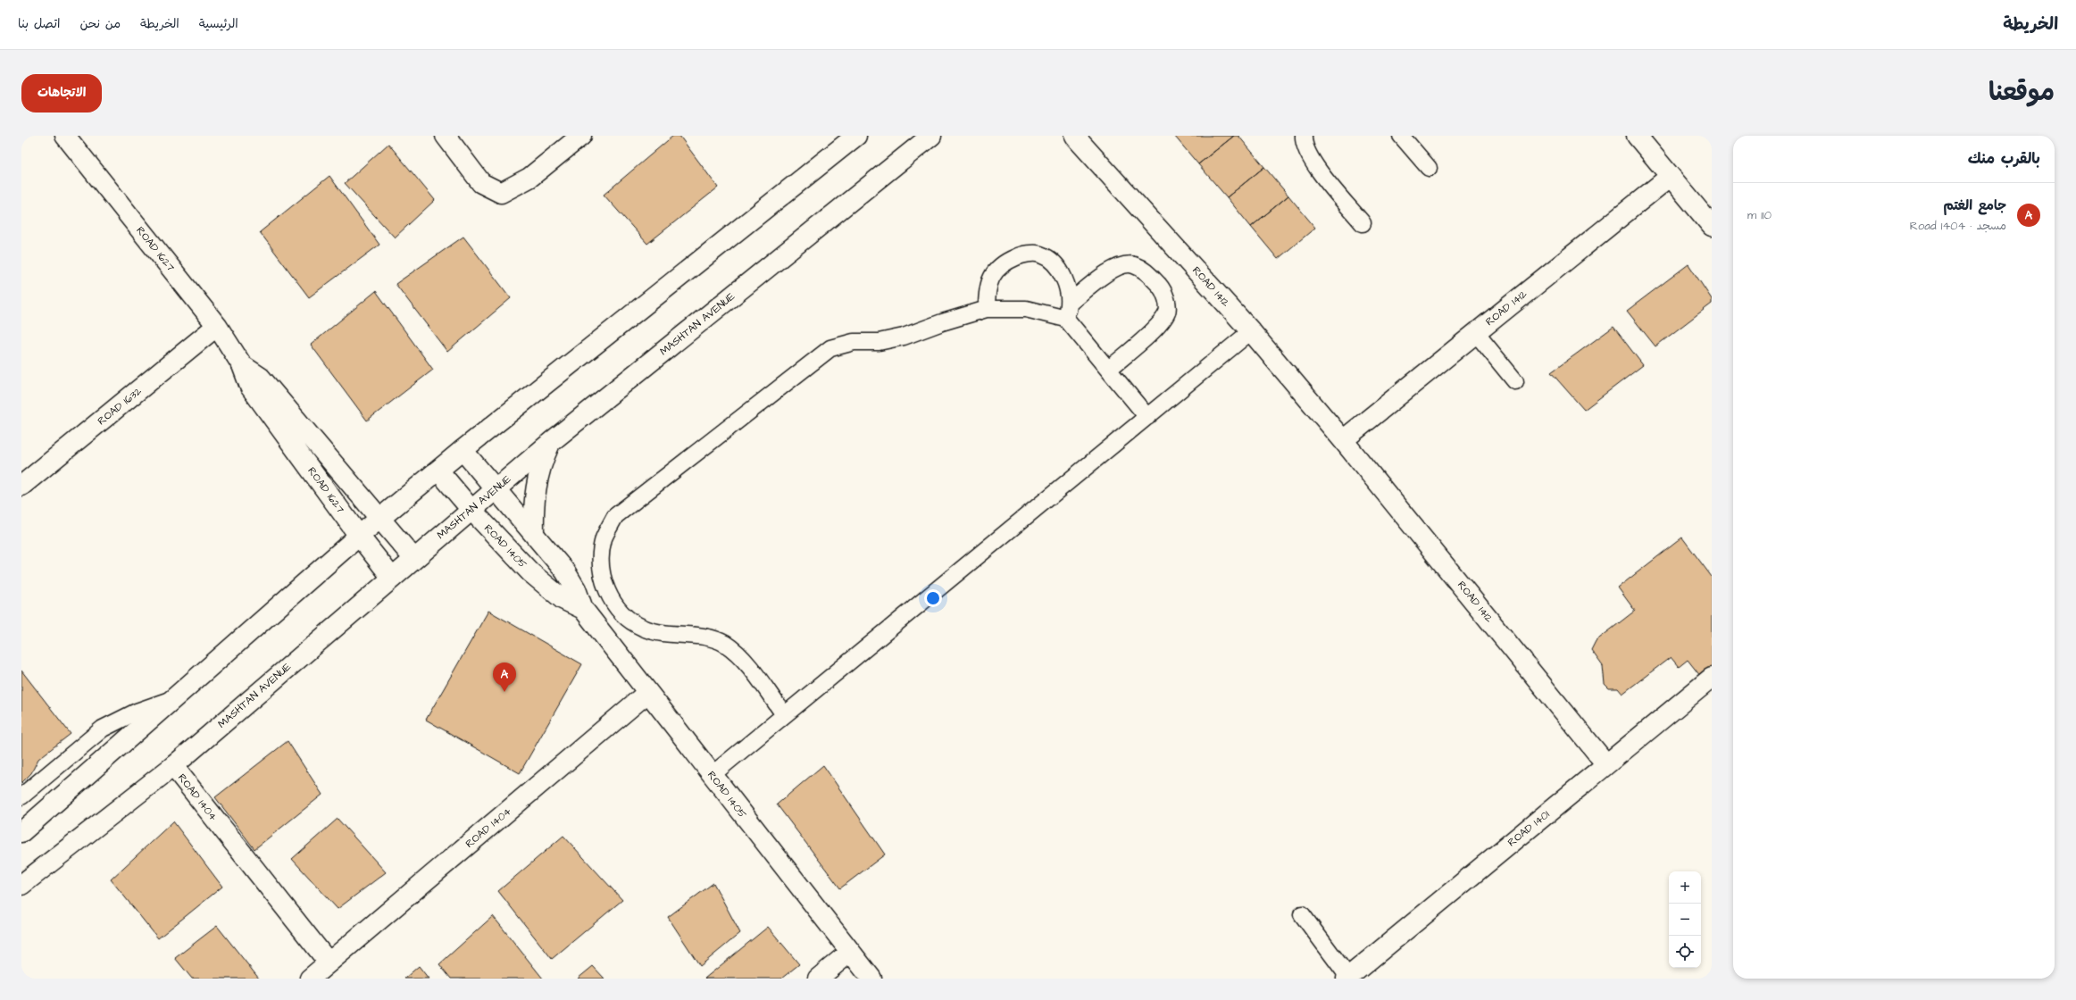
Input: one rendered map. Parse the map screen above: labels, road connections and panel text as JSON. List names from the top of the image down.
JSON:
{
  "streets": {
    "street": [
      "ROAD 1627",
      "ROAD 1412",
      "MASHTAN AVENUE",
      "ROAD 1632",
      "ROAD 1405",
      "ROAD 1404",
      "ROAD 1401"
    ]
  },
  "crossings": [
    ["ROAD 1627", "MASHTAN AVENUE"],
    ["ROAD 1627", "ROAD 1632"],
    ["ROAD 1412", "ROAD 1401"],
    ["MASHTAN AVENUE", "ROAD 1405"],
    ["MASHTAN AVENUE", "ROAD 1404"],
    ["ROAD 1405", "ROAD 1404"]
  ],
  "page": {
    "header": "الخريطة",
    "nav": [
      "الرئيسية",
      "الخريطة",
      "من نحن",
      "اتصل بنا"
    ],
    "title": "موقعنا",
    "buttons": "الاتجاهات",
    "heading": "بالقرب منك",
    "list": [
      {
        "mark": "A",
        "name": "جامع الغتم",
        "note": "مسجد · Road 1404",
        "value": "110 m"
      }
    ],
    "pins": "A",
    "map_buttons": ["+", "−"]
  }
}
